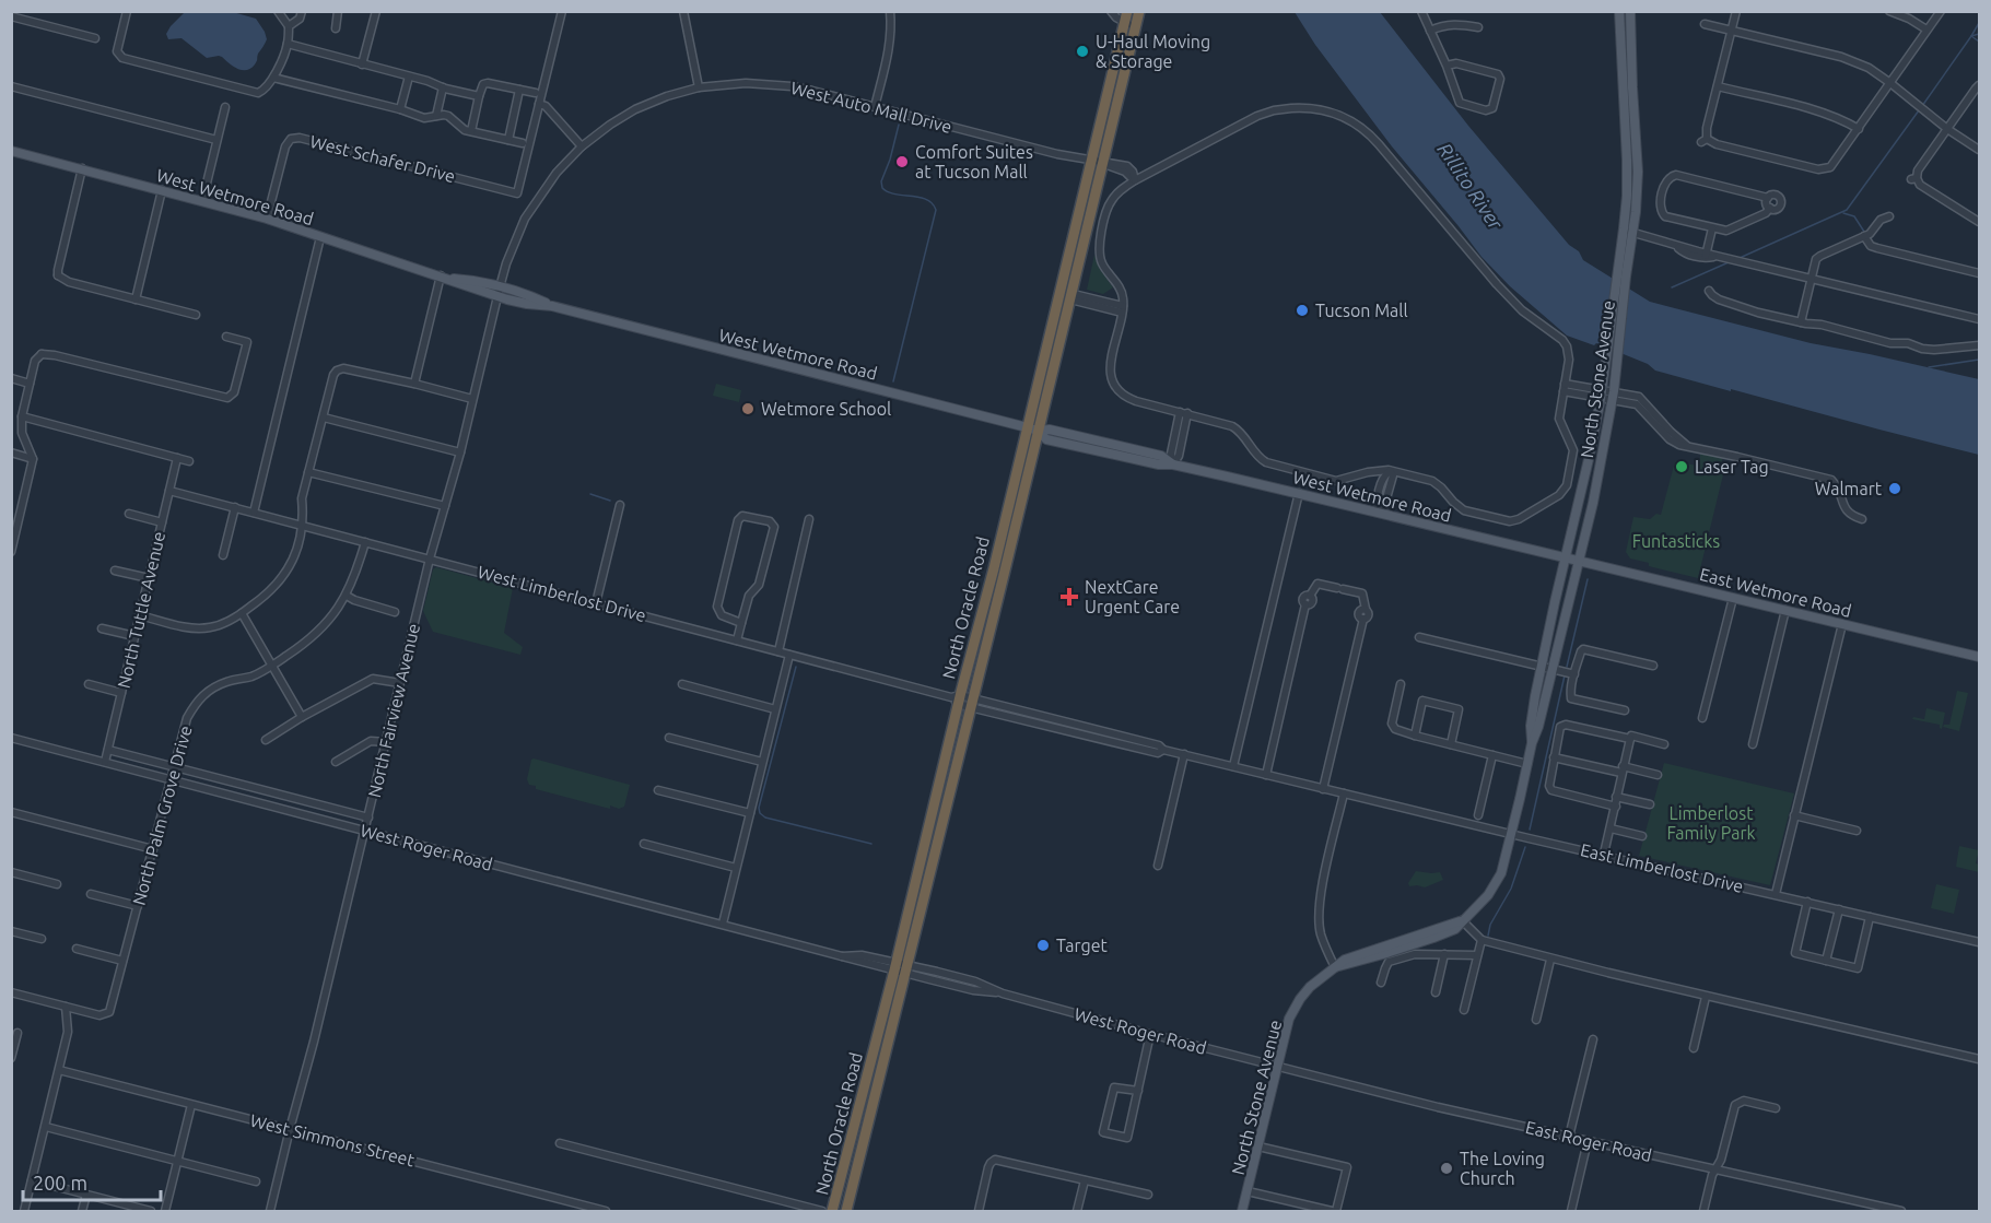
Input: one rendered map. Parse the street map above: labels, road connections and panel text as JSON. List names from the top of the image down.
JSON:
{
  "streets": {
    "highway": ["North Oracle Road"],
    "main road": ["West Wetmore Road", "North Stone Avenue", "East Wetmore Road"],
    "street": [
      "West Auto Mall Drive",
      "West Schafer Drive",
      "West Limberlost Drive",
      "North Tuttle Avenue",
      "North Fairview Avenue",
      "North Palm Grove Drive",
      "West Roger Road",
      "East Limberlost Drive",
      "West Simmons Street",
      "East Roger Road"
    ]
  },
  "crossings": [
    ["West Auto Mall Drive", "West Wetmore Road"],
    ["West Auto Mall Drive", "North Oracle Road"],
    ["West Auto Mall Drive", "North Fairview Avenue"],
    ["West Schafer Drive", "West Wetmore Road"],
    ["West Wetmore Road", "North Stone Avenue"],
    ["West Wetmore Road", "East Wetmore Road"],
    ["West Wetmore Road", "North Oracle Road"],
    ["West Wetmore Road", "North Fairview Avenue"],
    ["North Stone Avenue", "East Wetmore Road"],
    ["North Stone Avenue", "West Roger Road"],
    ["North Stone Avenue", "East Limberlost Drive"],
    ["North Stone Avenue", "East Roger Road"],
    ["West Limberlost Drive", "North Oracle Road"],
    ["West Limberlost Drive", "North Tuttle Avenue"],
    ["West Limberlost Drive", "North Fairview Avenue"],
    ["West Limberlost Drive", "East Limberlost Drive"],
    ["North Oracle Road", "West Roger Road"],
    ["North Tuttle Avenue", "West Roger Road"],
    ["North Fairview Avenue", "West Roger Road"],
    ["North Fairview Avenue", "West Simmons Street"],
    ["North Palm Grove Drive", "West Roger Road"],
    ["West Roger Road", "East Roger Road"]
  ],
  "water": ["Rillito River"],
  "parks": ["Funtasticks", "Limberlost Family Park"],
  "places": {
    "other": [
      "U-Haul Moving & Storage",
      "Comfort Suites at Tucson Mall",
      "Tucson Mall",
      "Wetmore School",
      "Laser Tag",
      "Walmart",
      "Target",
      "The Loving Church"
    ],
    "health": ["NextCare Urgent Care"]
  },
  "scale_bar": "200 m"
}
